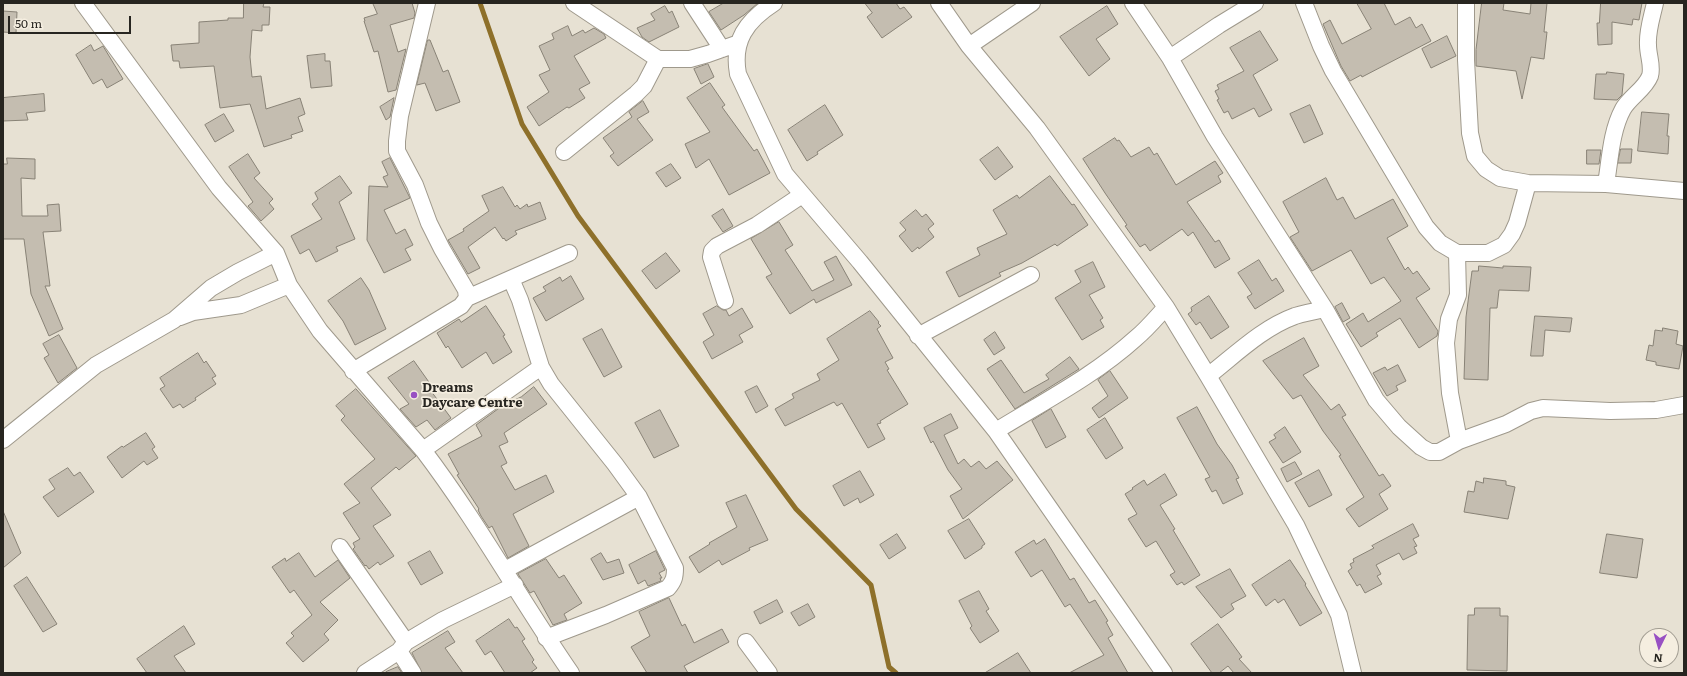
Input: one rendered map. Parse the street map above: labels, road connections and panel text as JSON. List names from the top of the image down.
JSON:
{
  "places": ["Dreams Daycare Centre"],
  "scale_bar": "50 m",
  "north": "bottom"
}
